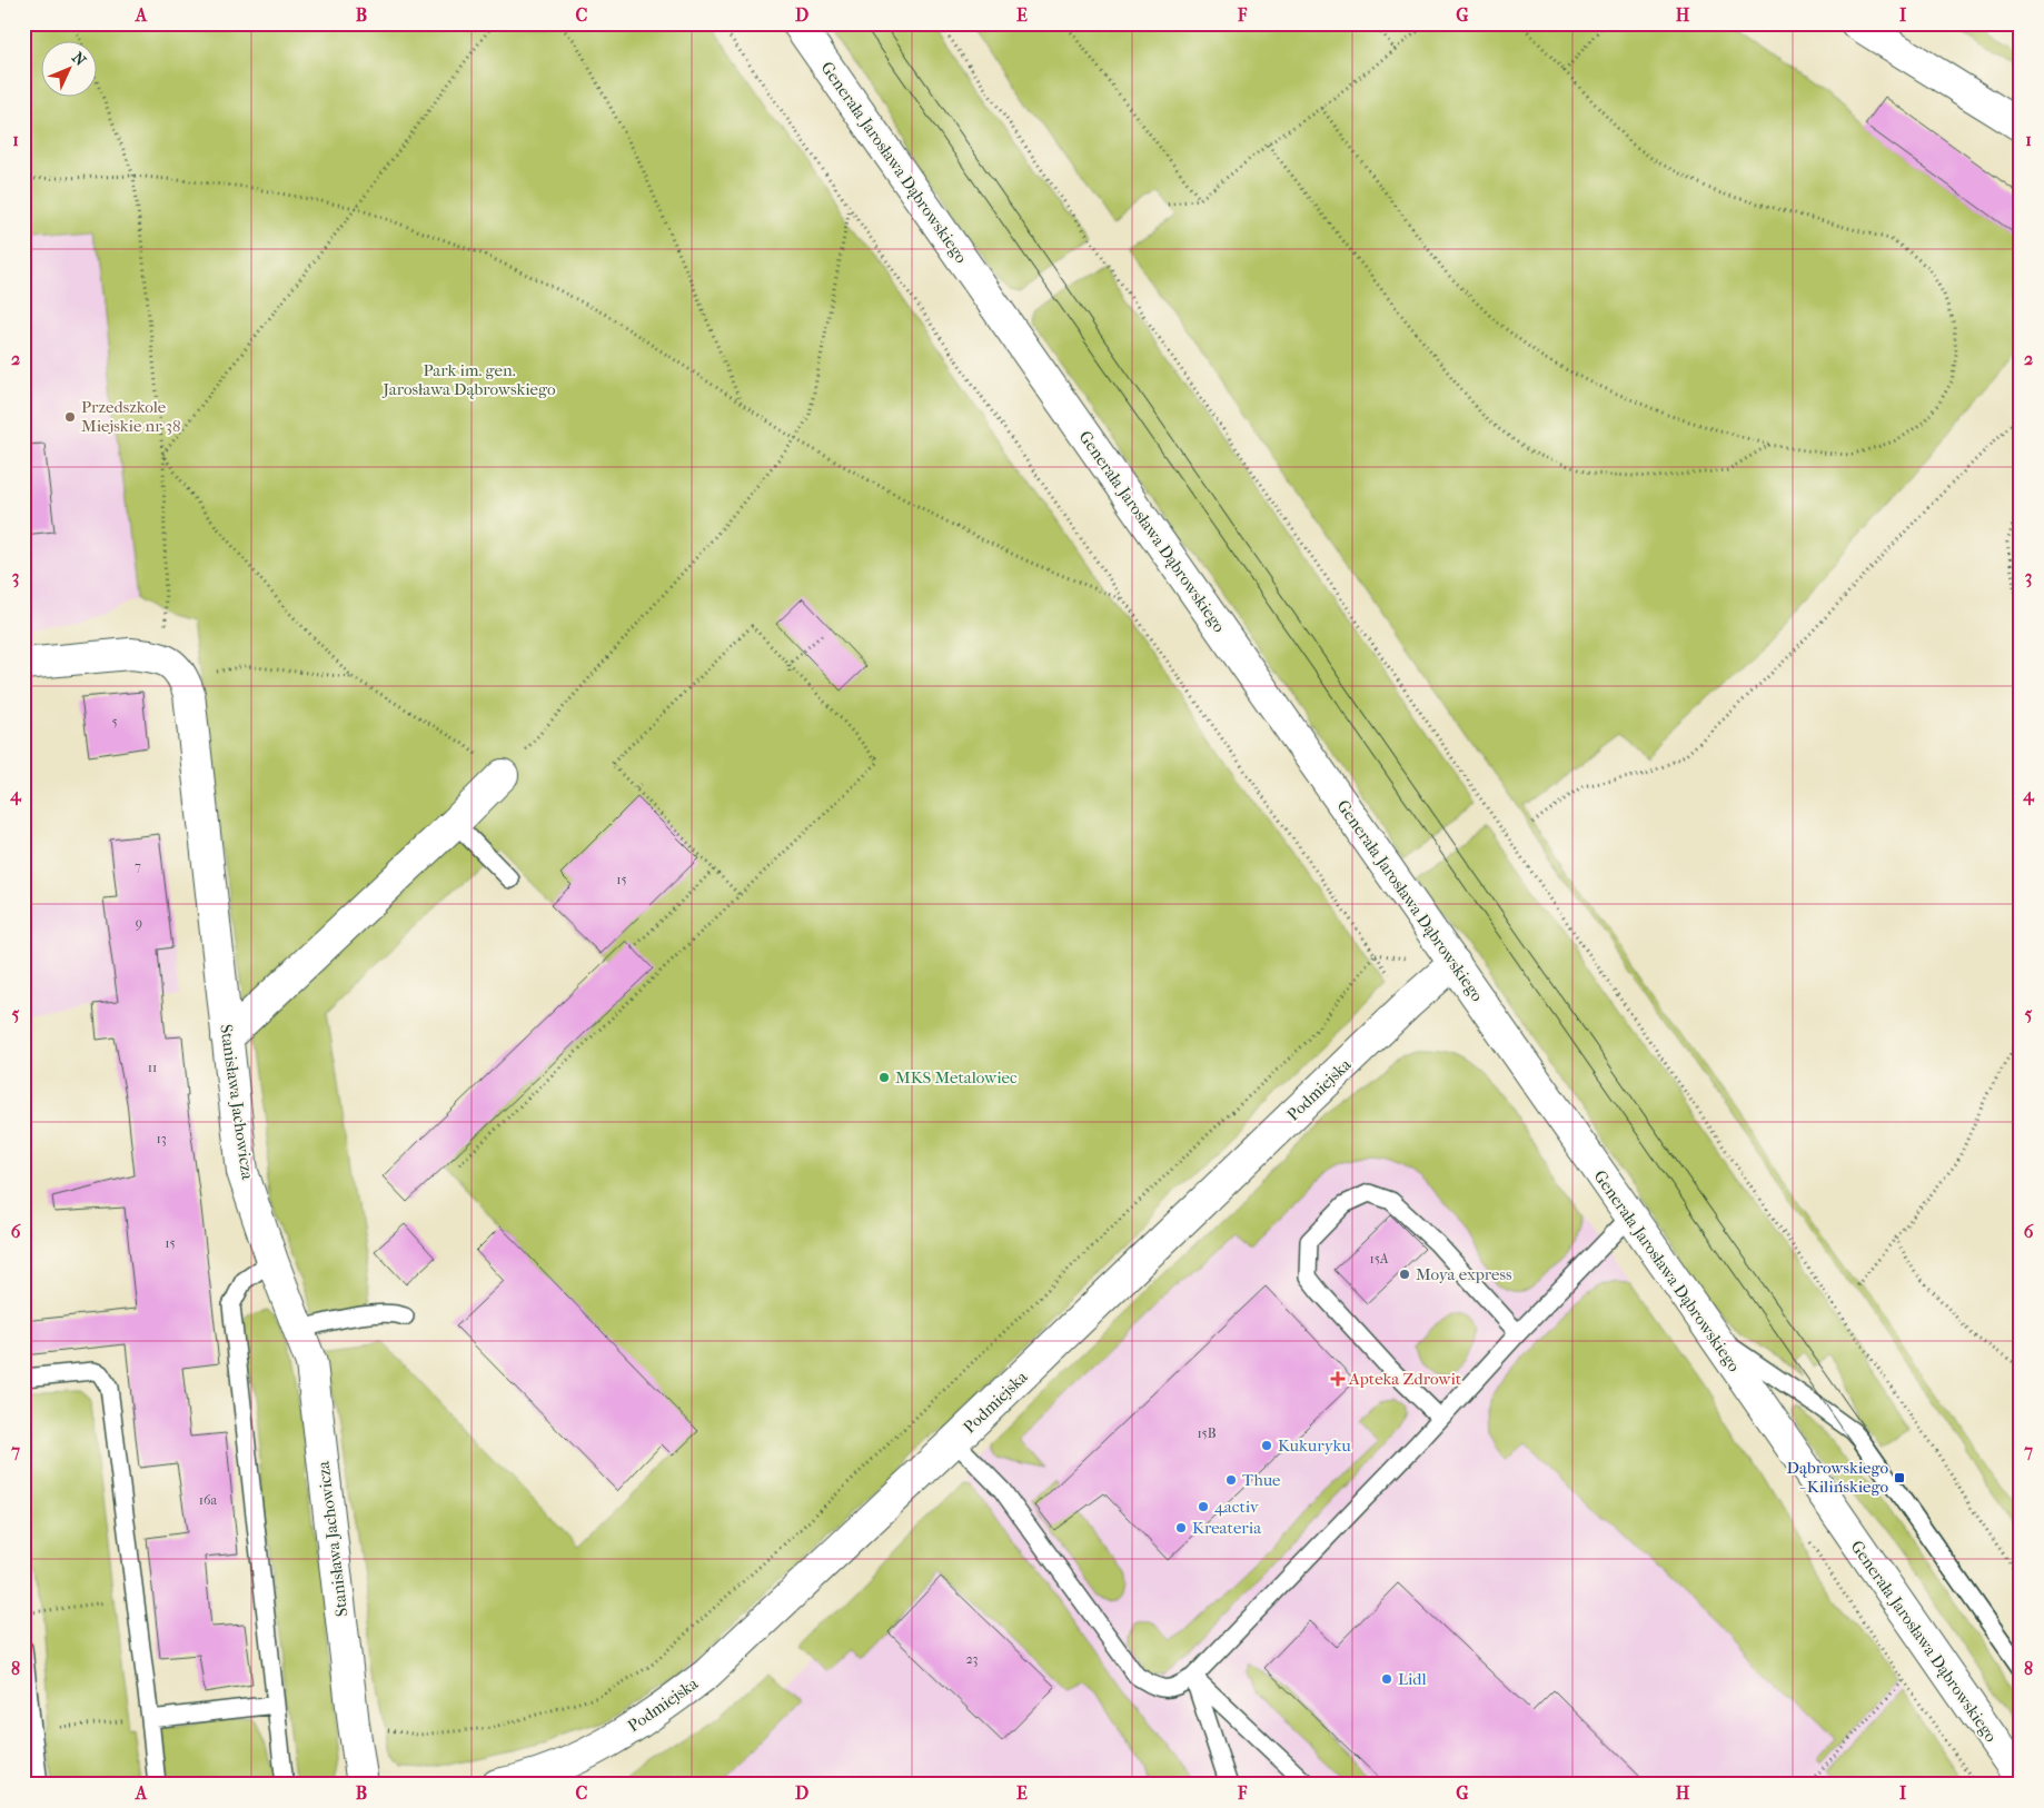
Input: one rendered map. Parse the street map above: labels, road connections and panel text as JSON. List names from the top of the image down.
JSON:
{
  "streets": {
    "street": ["Generała Jarosława Dąbrowskiego", "Podmiejska", "Stanisława Jachowicza"]
  },
  "crossings": [
    ["Generała Jarosława Dąbrowskiego", "Podmiejska"]
  ],
  "parks": ["Park im. gen. Jarosława Dąbrowskiego"],
  "places": {
    "other": [
      "Przedszkole Miejskie nr 38",
      "MKS Metalowiec",
      "Moya express",
      "Kukuryku",
      "Thue",
      "4activ",
      "Kreateria",
      "Lidl"
    ],
    "health": ["Apteka Zdrowit"],
    "transit": ["Dąbrowskiego - Kilińskiego"]
  },
  "house_numbers": [
    "5",
    "7",
    "15",
    "9",
    "11",
    "13",
    "15",
    "15A",
    "15B",
    "16a",
    "23"
  ],
  "north": "top right",
  "grid": {
    "columns": [
      "A",
      "B",
      "C",
      "D",
      "E",
      "F",
      "G",
      "H",
      "I"
    ],
    "rows": [
      "1",
      "2",
      "3",
      "4",
      "5",
      "6",
      "7",
      "8"
    ]
  }
}
